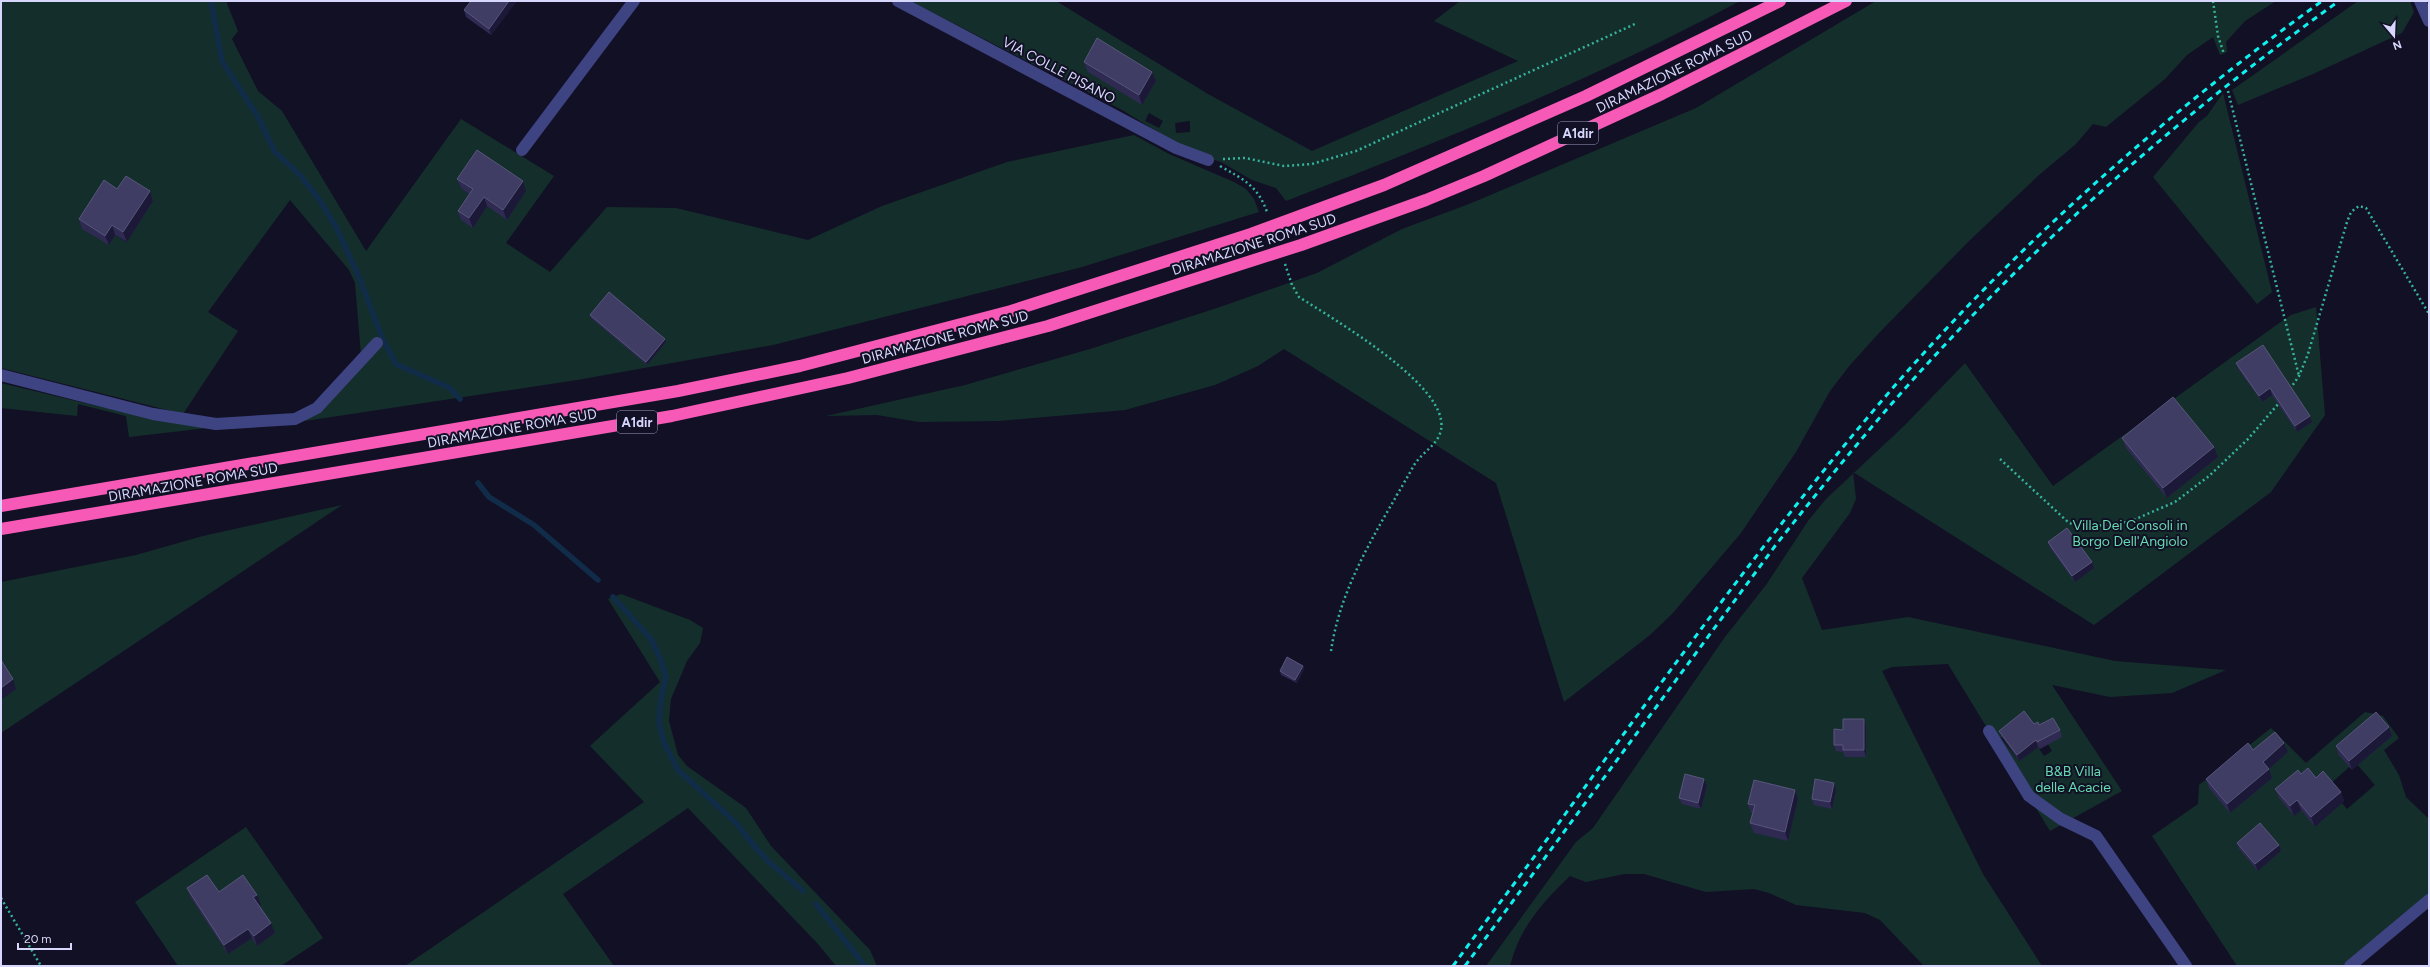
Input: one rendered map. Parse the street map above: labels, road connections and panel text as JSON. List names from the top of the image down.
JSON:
{
  "streets": {
    "highway": ["DIRAMAZIONE ROMA SUD", "A1dir"],
    "street": ["VIA COLLE PISANO"]
  },
  "parks": ["Villa Dei Consoli in Borgo Dell'Angiolo", "B&B Villa delle Acacie"],
  "scale_bar": "20 m",
  "north": "bottom"
}
